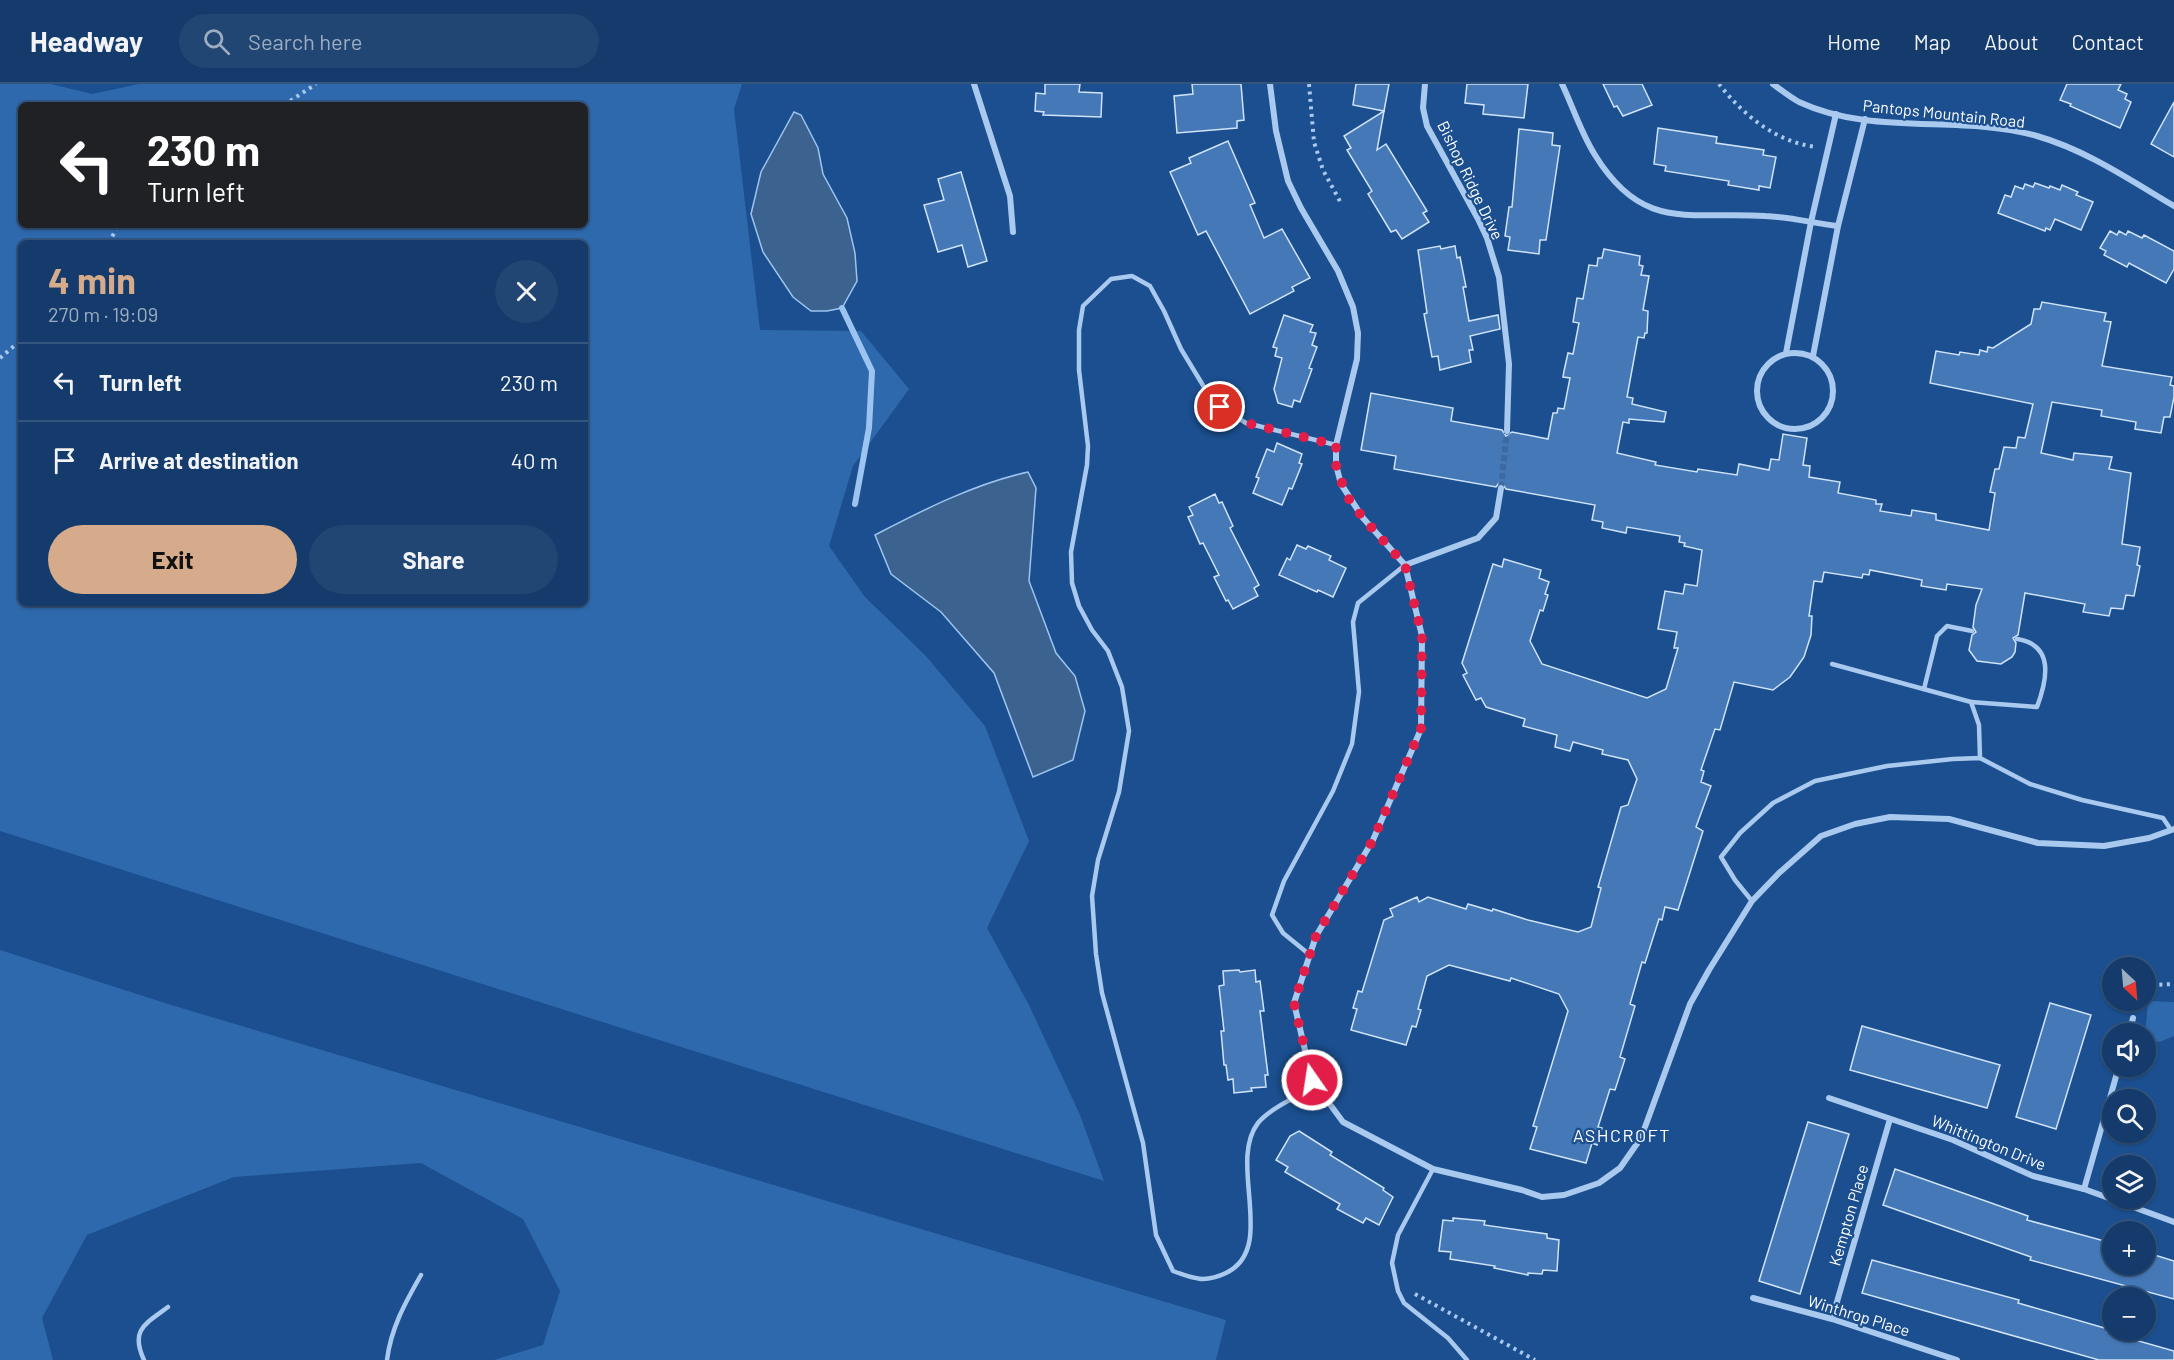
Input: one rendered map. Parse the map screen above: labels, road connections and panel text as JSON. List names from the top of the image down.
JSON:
{
  "streets": {
    "street": [
      "Pantops Mountain Road",
      "Bishop Ridge Drive",
      "Whittington Drive",
      "Kempton Place",
      "Winthrop Place"
    ]
  },
  "crossings": [
    ["Whittington Drive", "Kempton Place"],
    ["Kempton Place", "Winthrop Place"]
  ],
  "districts": ["ASHCROFT"],
  "north": "bottom right",
  "page": {
    "header": "Headway",
    "search": "Search here",
    "nav": [
      "Home",
      "Map",
      "About",
      "Contact"
    ],
    "turn": ["230 m", "Turn left"],
    "heading": ["4 min", "270 m · 19:09"],
    "list": [
      {
        "name": "Turn left",
        "value": "230 m"
      },
      {
        "name": "Arrive at destination",
        "value": "40 m"
      }
    ],
    "buttons": ["Exit", "Share"],
    "map_buttons": ["+", "−"]
  }
}
